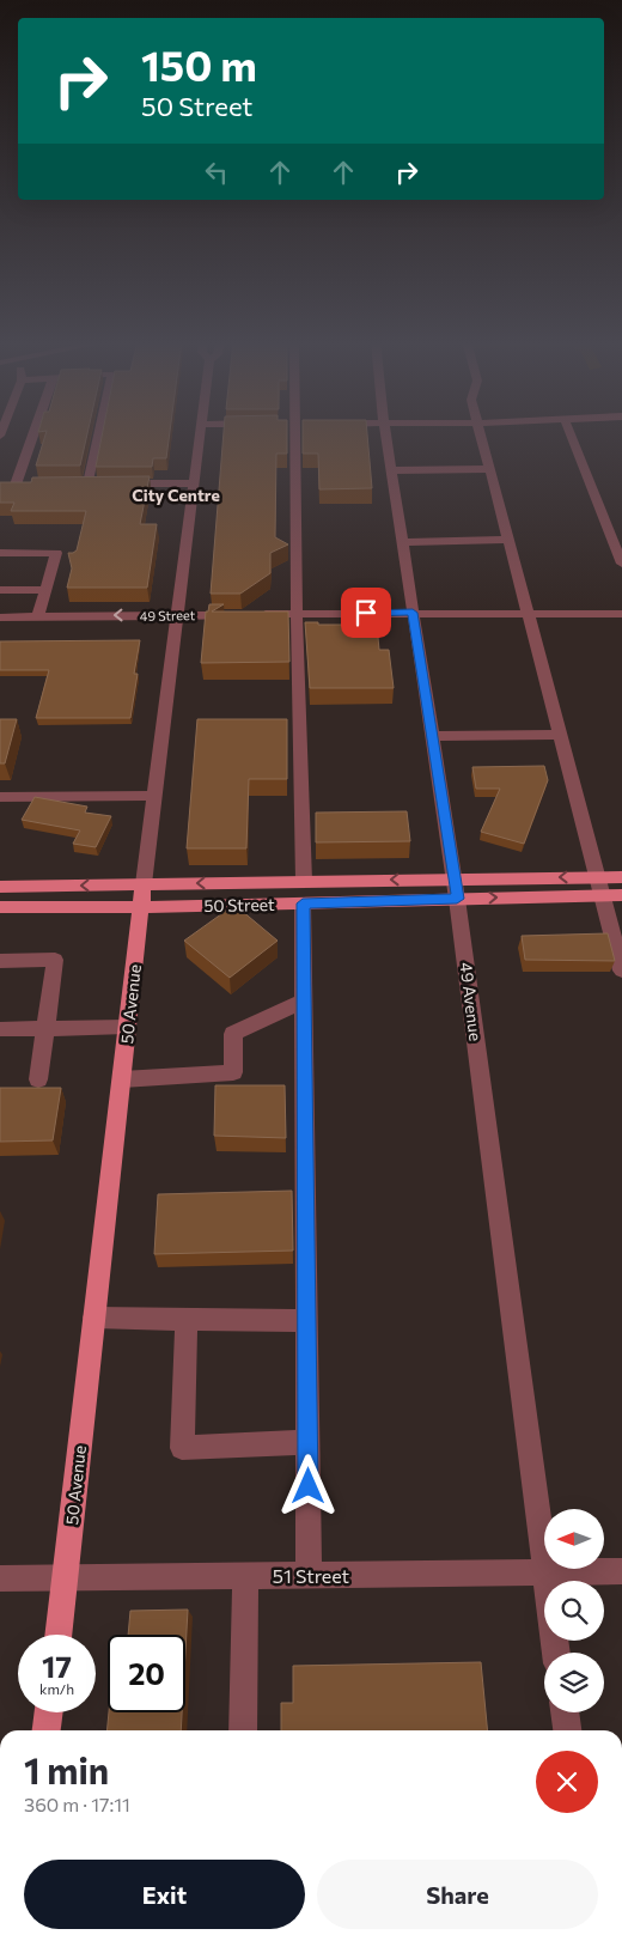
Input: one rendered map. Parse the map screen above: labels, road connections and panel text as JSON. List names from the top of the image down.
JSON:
{
  "streets": {
    "main road": ["50 Street", "50 Avenue"],
    "street": ["49 Street", "49 Avenue", "51 Street"]
  },
  "crossings": [
    ["49 Street", "49 Avenue"],
    ["49 Street", "50 Avenue"],
    ["50 Street", "49 Avenue"],
    ["50 Street", "50 Avenue"],
    ["49 Avenue", "51 Street"],
    ["50 Avenue", "51 Street"]
  ],
  "districts": ["City Centre"],
  "north": "left",
  "page": {
    "turn": ["150 m", "50 Street"],
    "speed": "17 km/h",
    "limit": "20",
    "heading": ["1 min", "360 m · 17:11"],
    "buttons": ["Exit", "Share"]
  }
}
